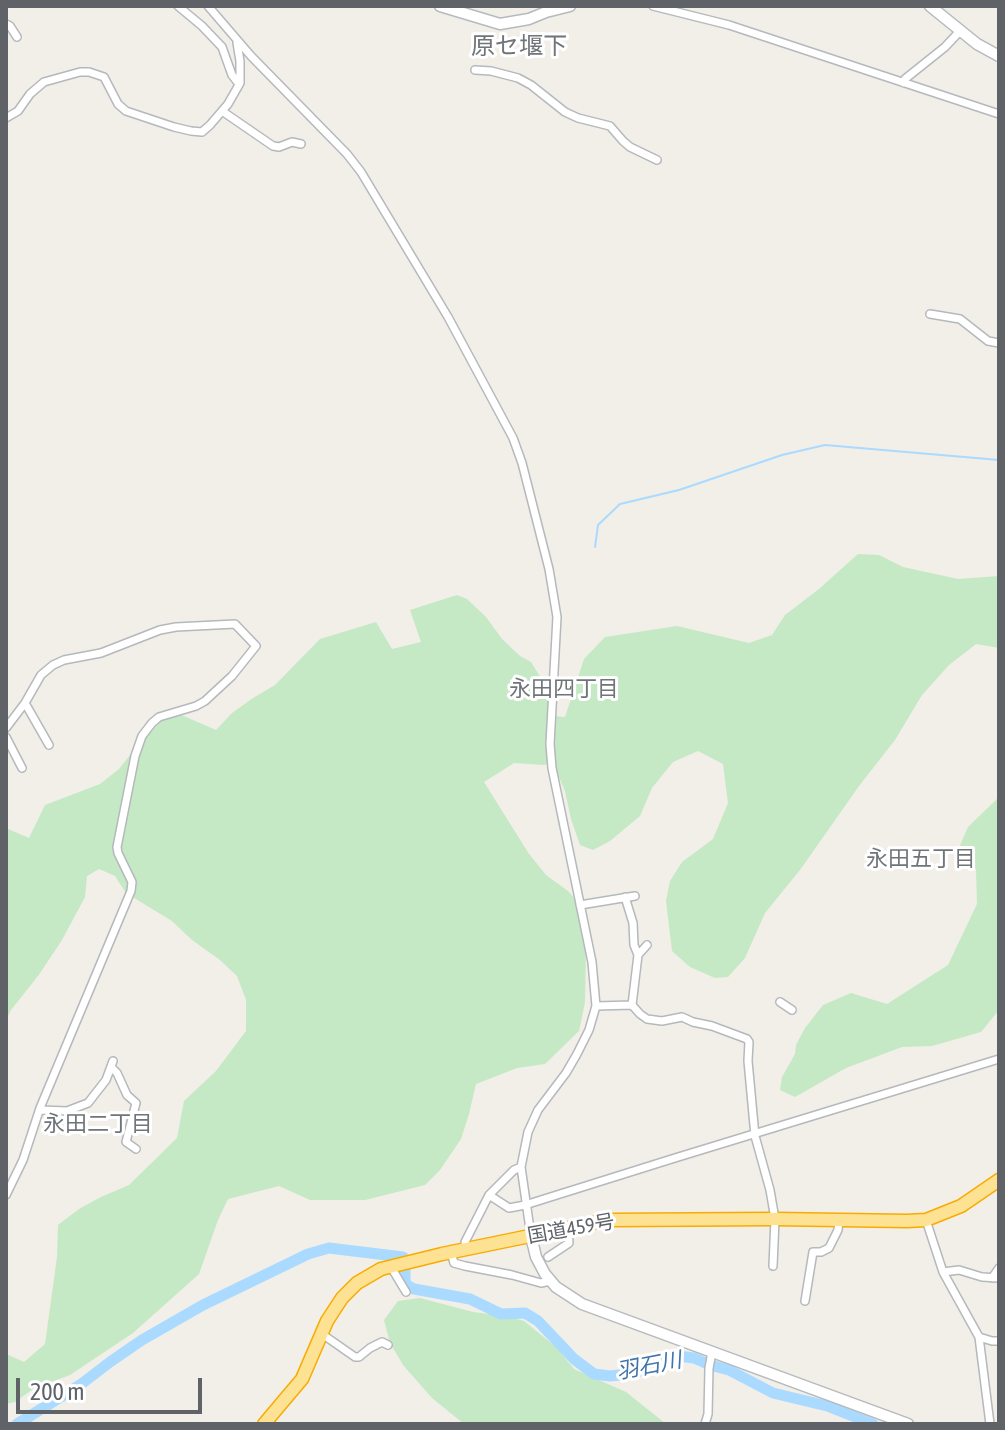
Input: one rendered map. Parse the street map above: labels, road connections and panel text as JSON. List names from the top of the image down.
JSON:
{
  "streets": {
    "highway": ["国道459号"]
  },
  "districts": [
    "原セ堰下",
    "永田四丁目",
    "永田五丁目",
    "永田二丁目"
  ],
  "water": ["羽石川"],
  "scale_bar": "200 m"
}
